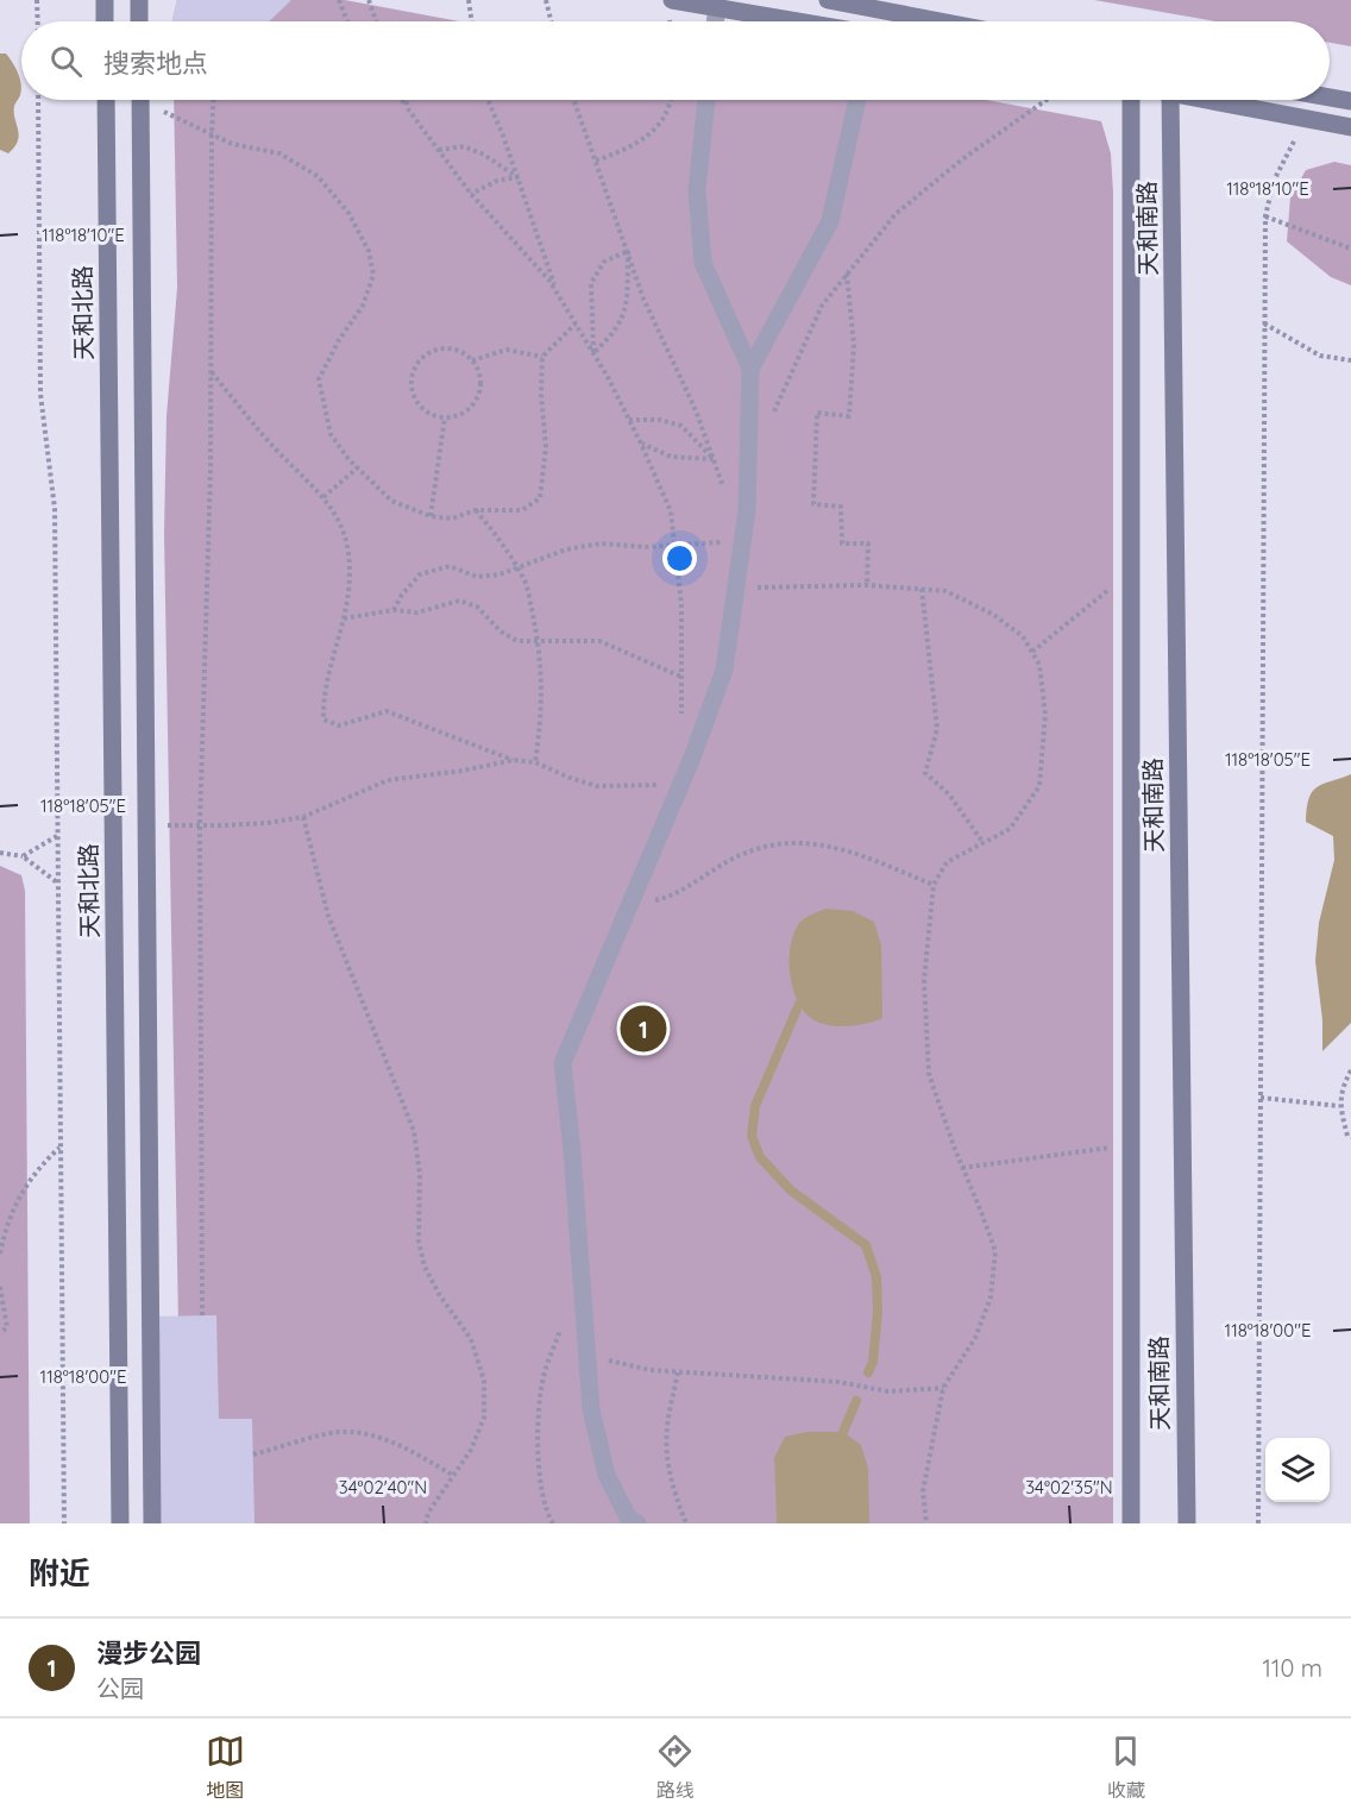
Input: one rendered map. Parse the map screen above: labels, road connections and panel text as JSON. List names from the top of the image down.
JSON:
{
  "streets": {
    "street": ["天和南路", "天和北路"]
  },
  "page": {
    "search": "搜索地点",
    "pins": "1",
    "heading": "附近",
    "list": [
      {
        "mark": "1",
        "name": "漫步公园",
        "note": "公园",
        "value": "110 m"
      }
    ],
    "nav": ["地图", "路线", "收藏"]
  },
  "coordinates": [
    "118°18'10\"E",
    "118°18'05\"E",
    "118°18'00\"E",
    "34°02'40\"N",
    "34°02'35\"N"
  ]
}
